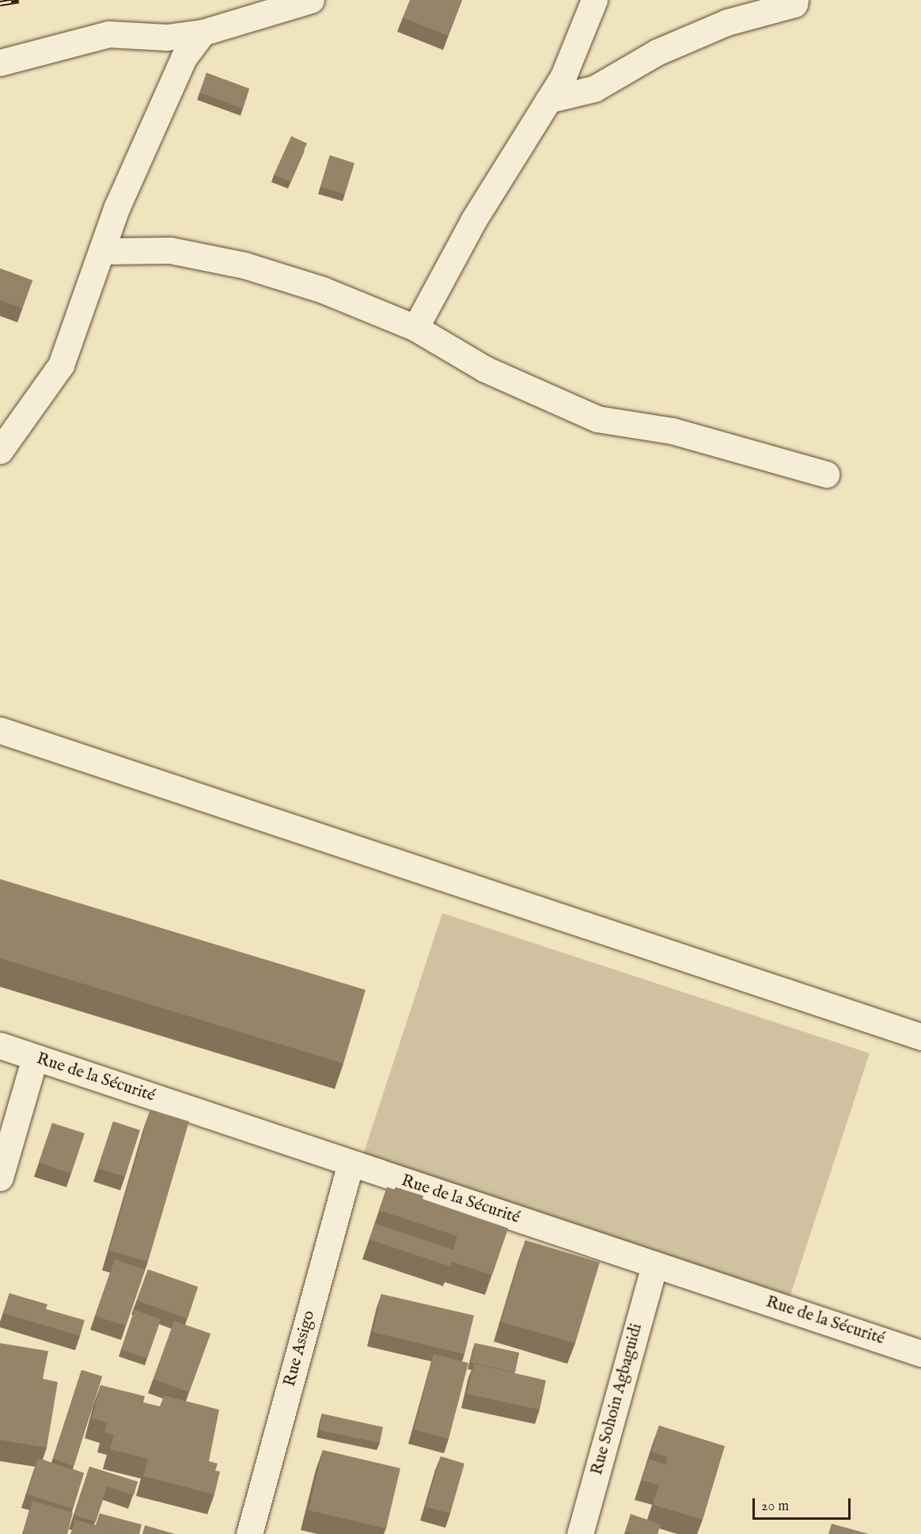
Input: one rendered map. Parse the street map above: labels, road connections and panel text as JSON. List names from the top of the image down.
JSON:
{
  "streets": {
    "street": ["Rue de la Sécurité", "Rue Assigo", "Rue Sohoin Agbaguidi"]
  },
  "crossings": [
    ["Rue de la Sécurité", "Rue Assigo"],
    ["Rue de la Sécurité", "Rue Sohoin Agbaguidi"]
  ],
  "scale_bar": "20 m"
}
